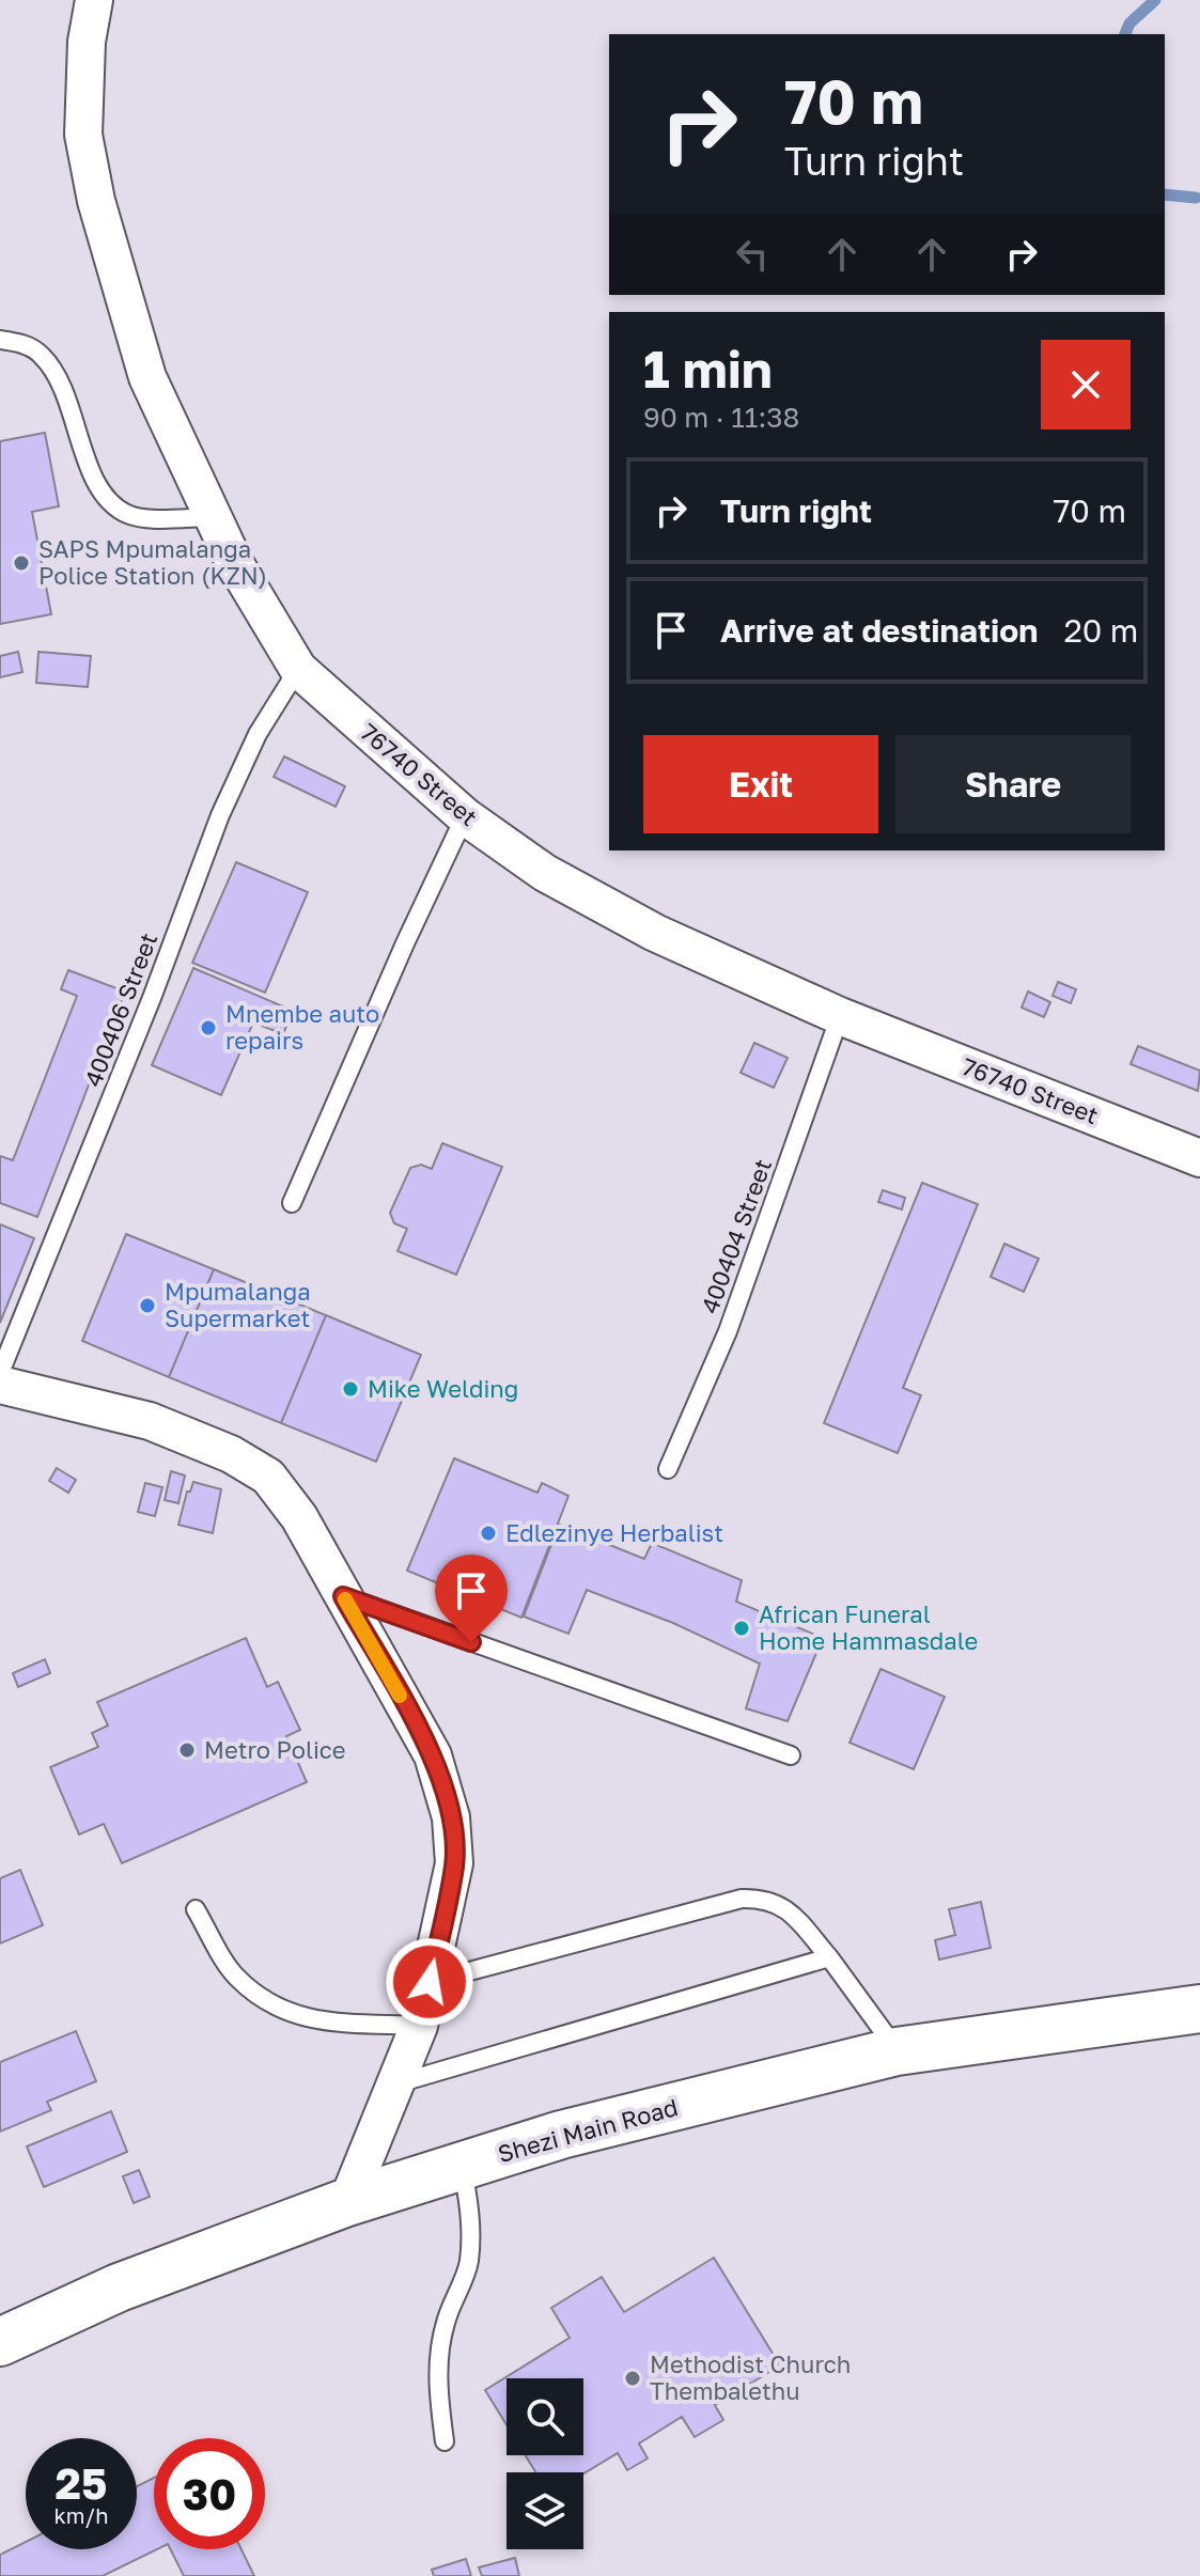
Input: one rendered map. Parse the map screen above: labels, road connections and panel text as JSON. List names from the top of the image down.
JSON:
{
  "streets": {
    "street": ["76740 Street", "Shezi Main Road"],
    "lane": ["400406 Street", "400404 Street"]
  },
  "crossings": [
    ["76740 Street", "400406 Street"],
    ["76740 Street", "400404 Street"]
  ],
  "places": [
    "SAPS Mpumalanga Police Station (KZN)",
    "Mnembe auto repairs",
    "Mpumalanga Supermarket",
    "Mike Welding",
    "Edlezinye Herbalist",
    "African Funeral Home Hammasdale",
    "Metro Police",
    "Methodist Church Thembalethu"
  ],
  "page": {
    "turn": ["70 m", "Turn right"],
    "heading": ["1 min", "90 m · 11:38"],
    "list": [
      {
        "name": "Turn right",
        "value": "70 m"
      },
      {
        "name": "Arrive at destination",
        "value": "20 m"
      }
    ],
    "buttons": ["Exit", "Share"],
    "speed": "25 km/h",
    "limit": "30"
  }
}
